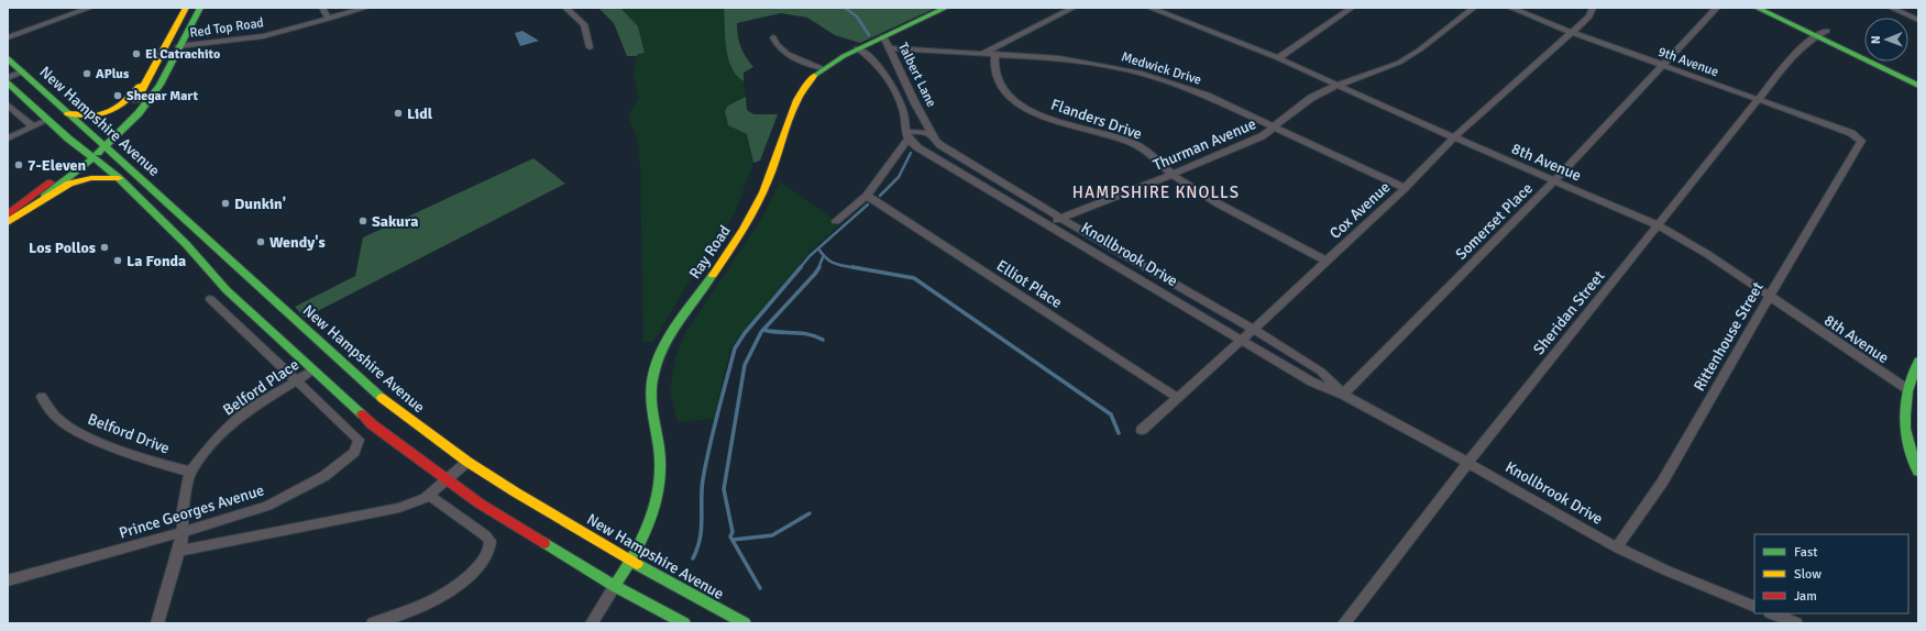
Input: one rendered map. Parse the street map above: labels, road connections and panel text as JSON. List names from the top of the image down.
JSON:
{
  "streets": {
    "main road": ["New Hampshire Avenue", "Ray Road"],
    "street": [
      "Red Top Road",
      "9th Avenue",
      "Medwick Drive",
      "Talbert Lane",
      "Flanders Drive",
      "Thurman Avenue",
      "8th Avenue",
      "Cox Avenue",
      "Somerset Place",
      "Knollbrook Drive",
      "Elliot Place",
      "Sheridan Street",
      "Rittenhouse Street",
      "Belford Place",
      "Belford Drive",
      "Prince Georges Avenue"
    ]
  },
  "crossings": [
    ["9th Avenue", "Cox Avenue"],
    ["9th Avenue", "Somerset Place"],
    ["9th Avenue", "Sheridan Street"],
    ["9th Avenue", "Rittenhouse Street"],
    ["Medwick Drive", "Talbert Lane"],
    ["Medwick Drive", "Flanders Drive"],
    ["Medwick Drive", "Thurman Avenue"],
    ["Medwick Drive", "Cox Avenue"],
    ["Talbert Lane", "Ray Road"],
    ["Talbert Lane", "Knollbrook Drive"],
    ["Flanders Drive", "Thurman Avenue"],
    ["Flanders Drive", "Cox Avenue"],
    ["New Hampshire Avenue", "Ray Road"],
    ["New Hampshire Avenue", "Belford Place"],
    ["Thurman Avenue", "8th Avenue"],
    ["Thurman Avenue", "Knollbrook Drive"],
    ["8th Avenue", "Cox Avenue"],
    ["8th Avenue", "Somerset Place"],
    ["8th Avenue", "Sheridan Street"],
    ["8th Avenue", "Rittenhouse Street"],
    ["Cox Avenue", "Knollbrook Drive"],
    ["Cox Avenue", "Elliot Place"],
    ["Somerset Place", "Knollbrook Drive"],
    ["Knollbrook Drive", "Sheridan Street"],
    ["Knollbrook Drive", "Rittenhouse Street"],
    ["Belford Place", "Belford Drive"],
    ["Belford Place", "Prince Georges Avenue"]
  ],
  "districts": ["HAMPSHIRE KNOLLS"],
  "places": [
    "El Catrachito",
    "APlus",
    "Shegar Mart",
    "Lidl",
    "7-Eleven",
    "Dunkin'",
    "Sakura",
    "Wendy's",
    "Los Pollos",
    "La Fonda"
  ],
  "legend": ["Fast", "Slow", "Jam"],
  "north": "left"
}
